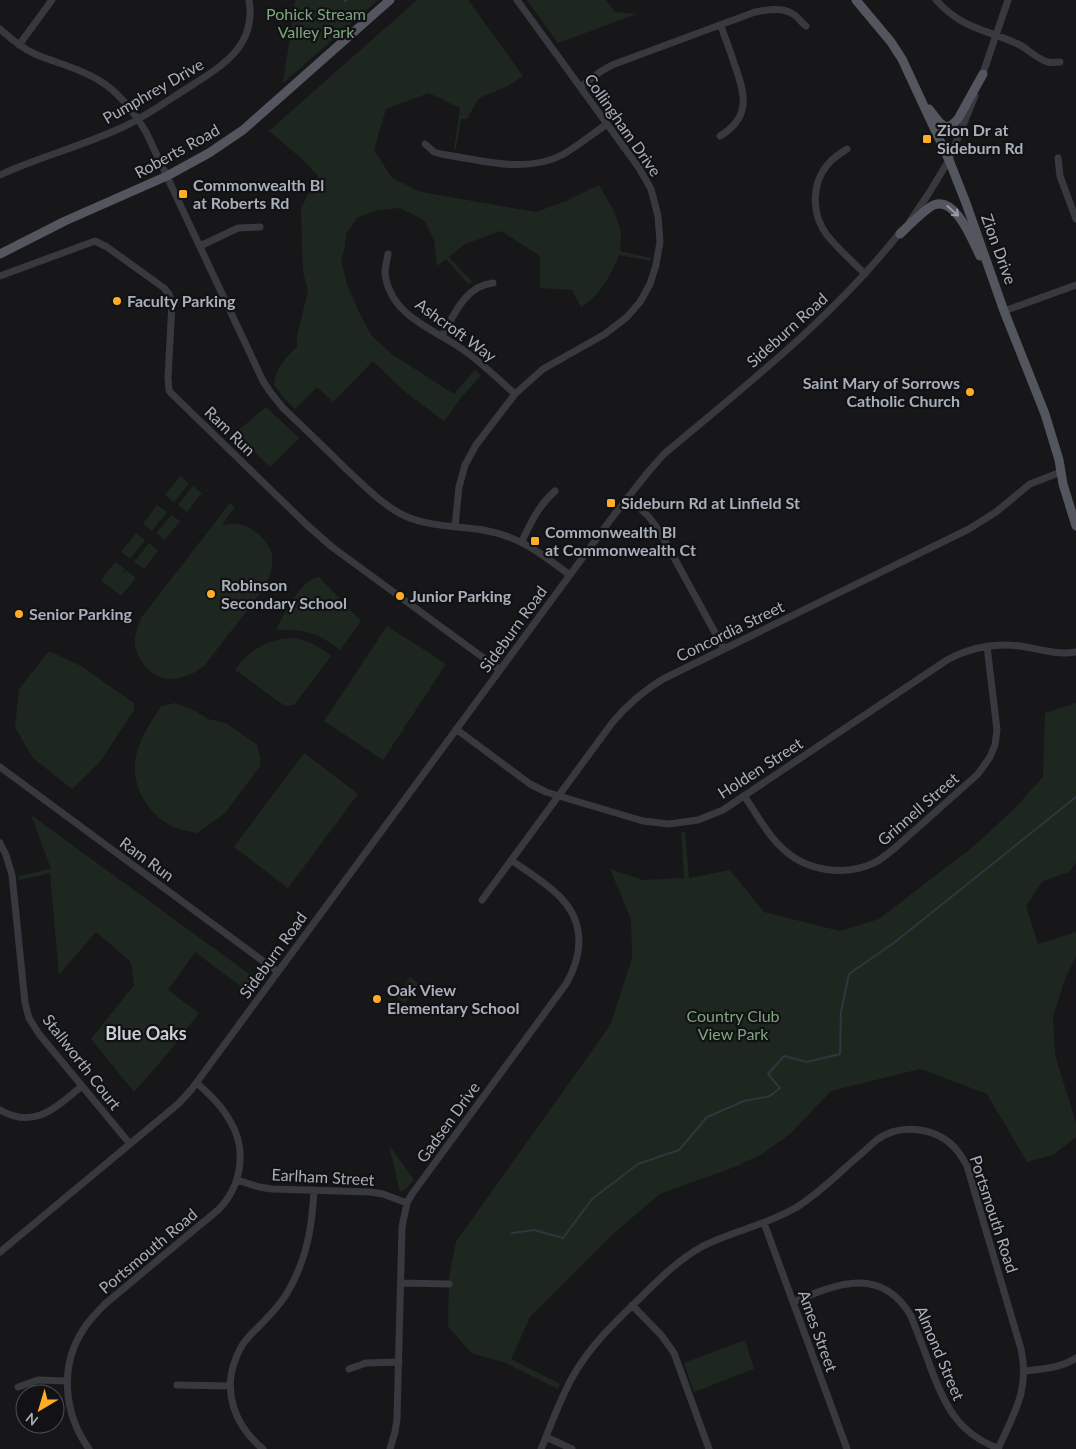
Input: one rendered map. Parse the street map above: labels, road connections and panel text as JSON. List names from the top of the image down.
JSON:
{
  "streets": {
    "main road": ["Roberts Road", "Zion Drive"],
    "street": [
      "Pumphrey Drive",
      "Collingham Drive",
      "Ashcroft Way",
      "Sideburn Road",
      "Ram Run",
      "Concordia Street",
      "Holden Street",
      "Grinnell Street",
      "Stallworth Court",
      "Gadsen Drive",
      "Earlham Street",
      "Portsmouth Road",
      "Ames Street",
      "Almond Street"
    ]
  },
  "crossings": [
    ["Collingham Drive", "Ashcroft Way"],
    ["Zion Drive", "Sideburn Road"],
    ["Zion Drive", "Concordia Street"],
    ["Sideburn Road", "Ram Run"],
    ["Sideburn Road", "Holden Street"],
    ["Sideburn Road", "Stallworth Court"],
    ["Sideburn Road", "Portsmouth Road"],
    ["Concordia Street", "Holden Street"],
    ["Concordia Street", "Gadsen Drive"],
    ["Holden Street", "Grinnell Street"],
    ["Gadsen Drive", "Earlham Street"],
    ["Earlham Street", "Portsmouth Road"],
    ["Portsmouth Road", "Ames Street"],
    ["Portsmouth Road", "Almond Street"],
    ["Ames Street", "Almond Street"]
  ],
  "districts": ["Blue Oaks"],
  "parks": ["Pohick Stream Valley Park", "Country Club View Park"],
  "places": {
    "transit": [
      "Zion Dr at Sideburn Rd",
      "Commonwealth Bl at Roberts Rd",
      "Sideburn Rd at Linfield St",
      "Commonwealth Bl at Commonwealth Ct"
    ],
    "other": [
      "Faculty Parking",
      "Saint Mary of Sorrows Catholic Church",
      "Robinson Secondary School",
      "Junior Parking",
      "Senior Parking",
      "Oak View Elementary School"
    ]
  },
  "north": "bottom left"
}
